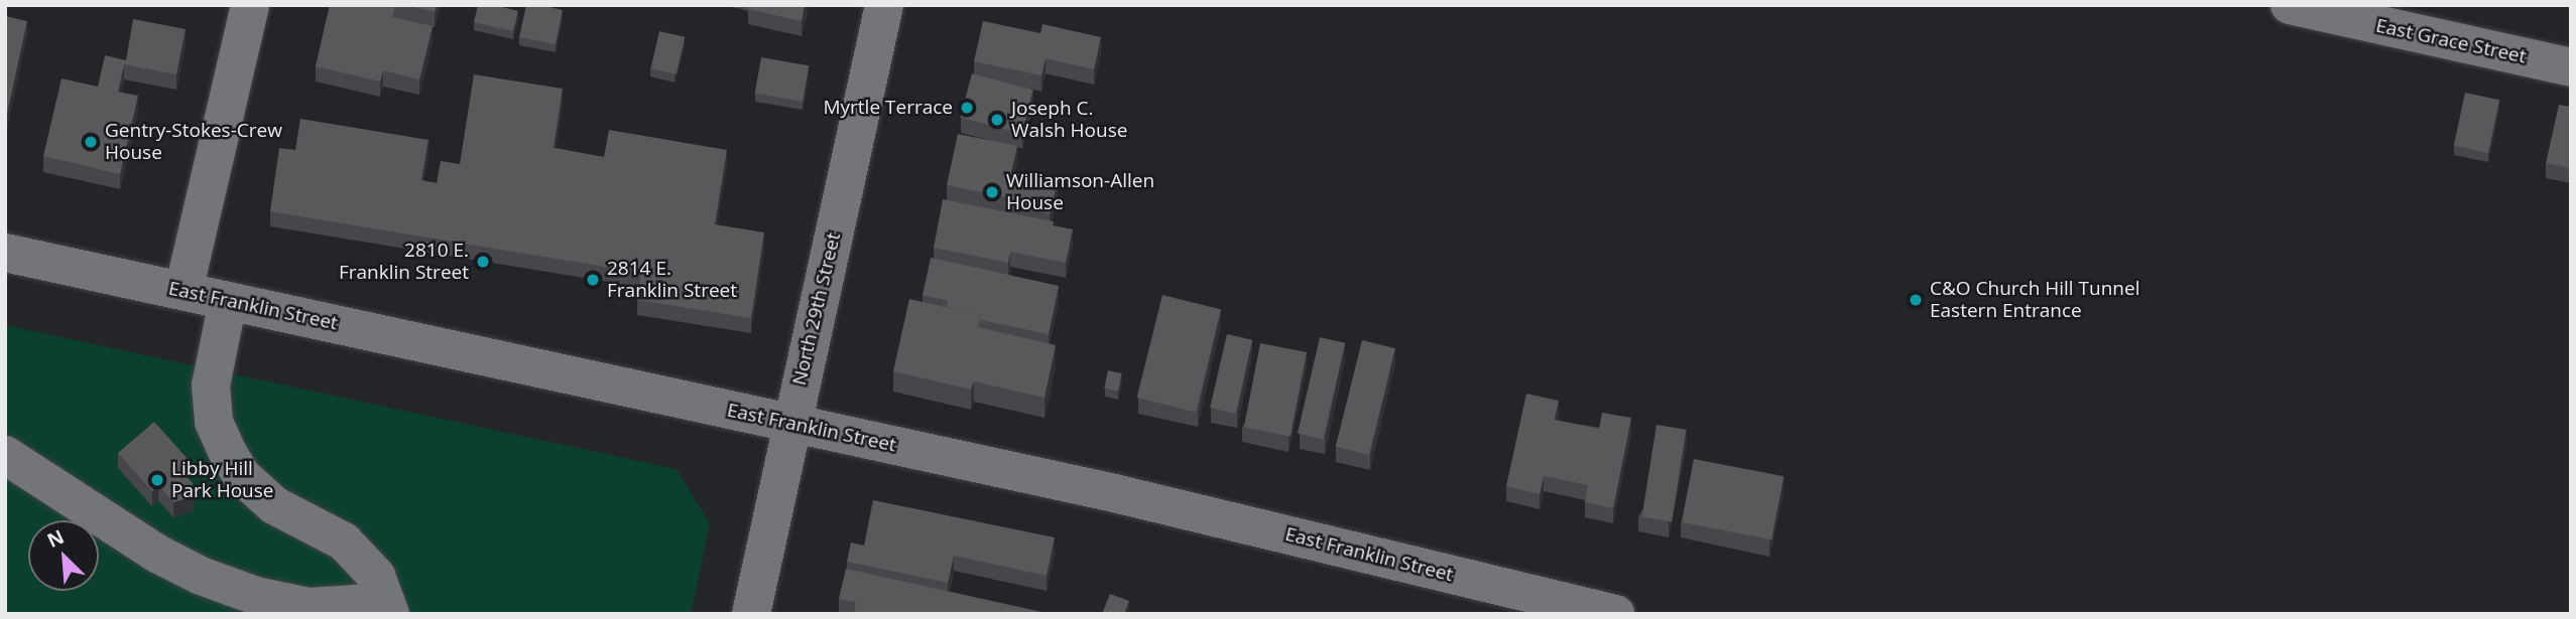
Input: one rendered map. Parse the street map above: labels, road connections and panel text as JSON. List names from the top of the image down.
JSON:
{
  "streets": {
    "street": ["East Grace Street", "East Franklin Street", "North 29th Street"]
  },
  "crossings": [
    ["East Franklin Street", "North 29th Street"]
  ],
  "places": [
    "Myrtle Terrace",
    "Joseph C. Walsh House",
    "Gentry-Stokes-Crew House",
    "Williamson-Allen House",
    "2810 E. Franklin Street",
    "2814 E. Franklin Street",
    "C&O Church Hill Tunnel Eastern Entrance",
    "Libby Hill Park House"
  ],
  "north": "top left"
}
